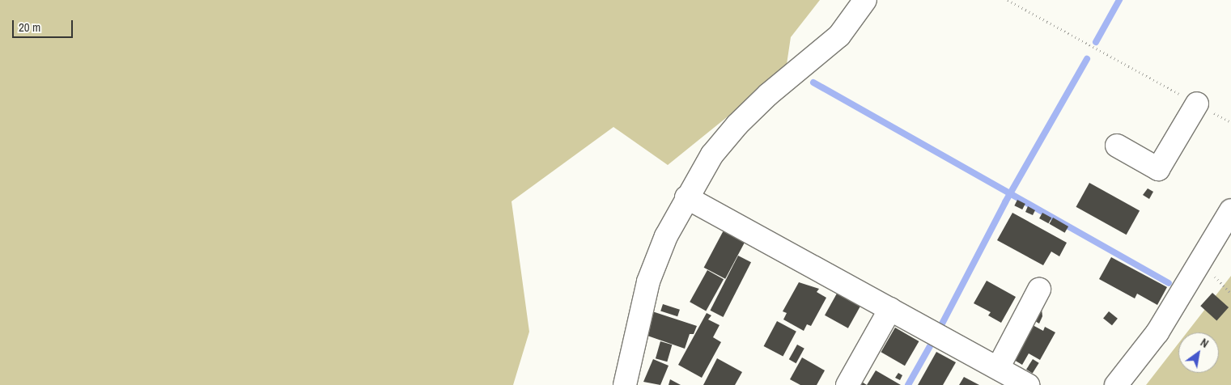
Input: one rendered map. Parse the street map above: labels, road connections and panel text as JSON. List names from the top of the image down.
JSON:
{
  "scale_bar": "20 m",
  "north": "top right"
}
